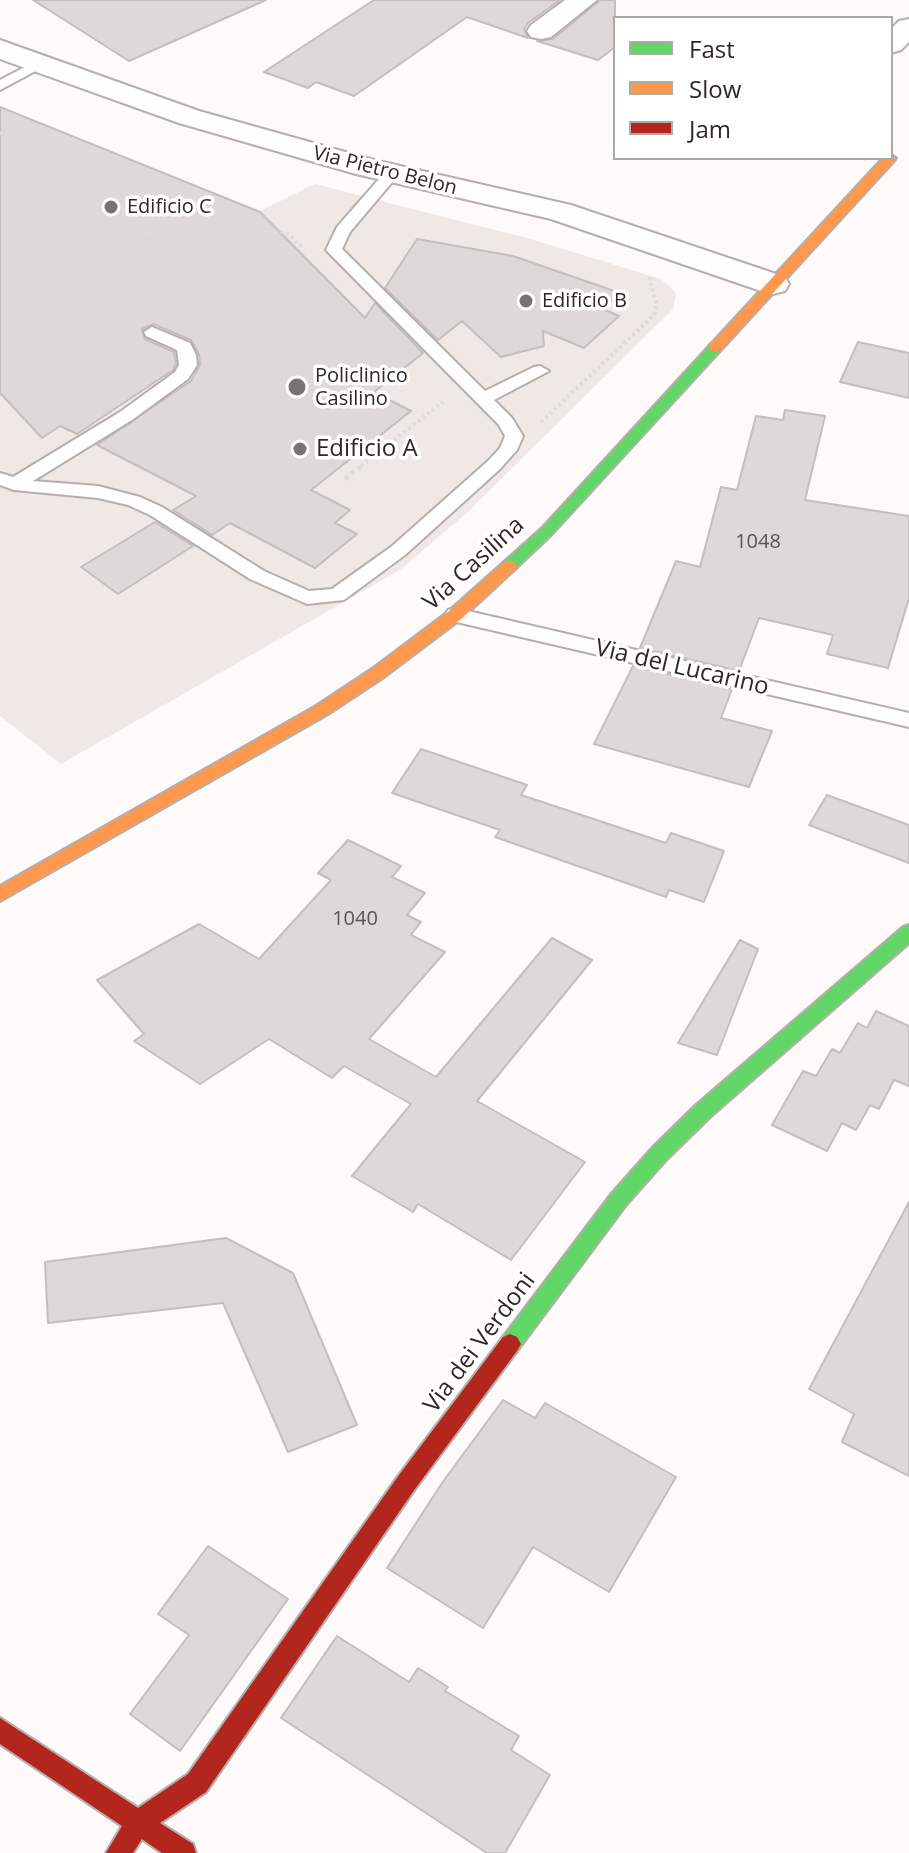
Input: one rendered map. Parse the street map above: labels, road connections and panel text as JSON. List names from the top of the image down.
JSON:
{
  "streets": {
    "main road": ["Via Casilina", "Via dei Verdoni"],
    "street": ["Via Pietro Belon"],
    "lane": ["Via del Lucarino"]
  },
  "crossings": [
    ["Via Pietro Belon", "Via Casilina"],
    ["Via Casilina", "Via del Lucarino"]
  ],
  "places": [
    "Edificio C",
    "Edificio B",
    "Policlinico Casilino",
    "Edificio A"
  ],
  "house_numbers": ["1048", "1040"],
  "legend": ["Fast", "Slow", "Jam"]
}
